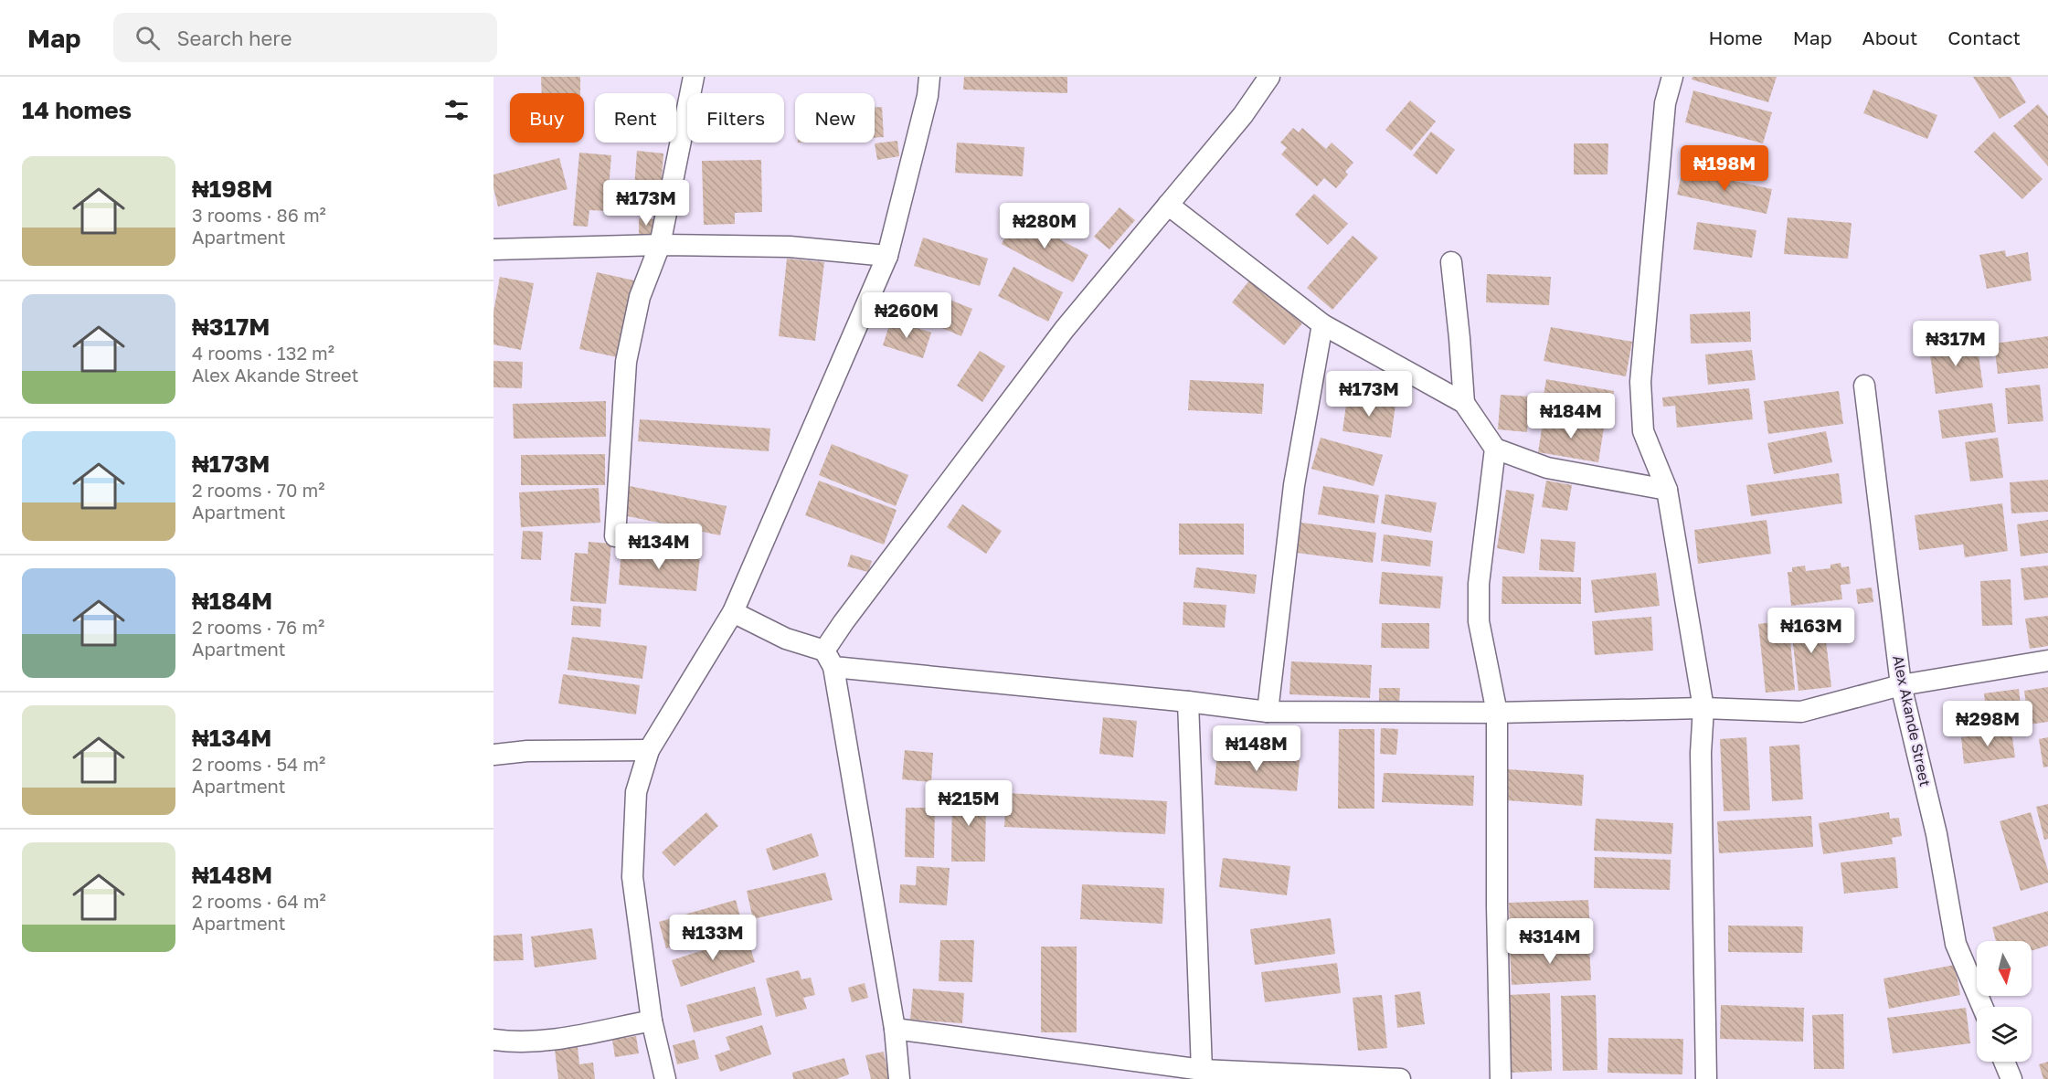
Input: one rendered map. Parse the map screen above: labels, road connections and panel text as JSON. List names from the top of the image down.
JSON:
{
  "streets": {
    "street": ["Alex Akande Street"]
  },
  "north": "bottom",
  "page": {
    "header": "Map",
    "search": "Search here",
    "nav": [
      "Home",
      "Map",
      "About",
      "Contact"
    ],
    "heading": "14 homes",
    "chip": [
      "Buy",
      "Rent",
      "Filters",
      "New"
    ],
    "list": [
      {
        "name": "₦198M",
        "note": "3 rooms · 86 m² · Apartment"
      },
      {
        "name": "₦317M",
        "note": "4 rooms · 132 m² · Alex Akande Street"
      },
      {
        "name": "₦173M",
        "note": "2 rooms · 70 m² · Apartment"
      },
      {
        "name": "₦184M",
        "note": "2 rooms · 76 m² · Apartment"
      },
      {
        "name": "₦134M",
        "note": "2 rooms · 54 m² · Apartment"
      },
      {
        "name": "₦148M",
        "note": "2 rooms · 64 m² · Apartment"
      }
    ],
    "price": [
      "₦198M",
      "₦173M",
      "₦280M",
      "₦260M",
      "₦317M",
      "₦173M",
      "₦184M",
      "₦134M",
      "₦163M",
      "₦298M",
      "₦148M",
      "₦215M",
      "₦133M",
      "₦314M"
    ]
  }
}
